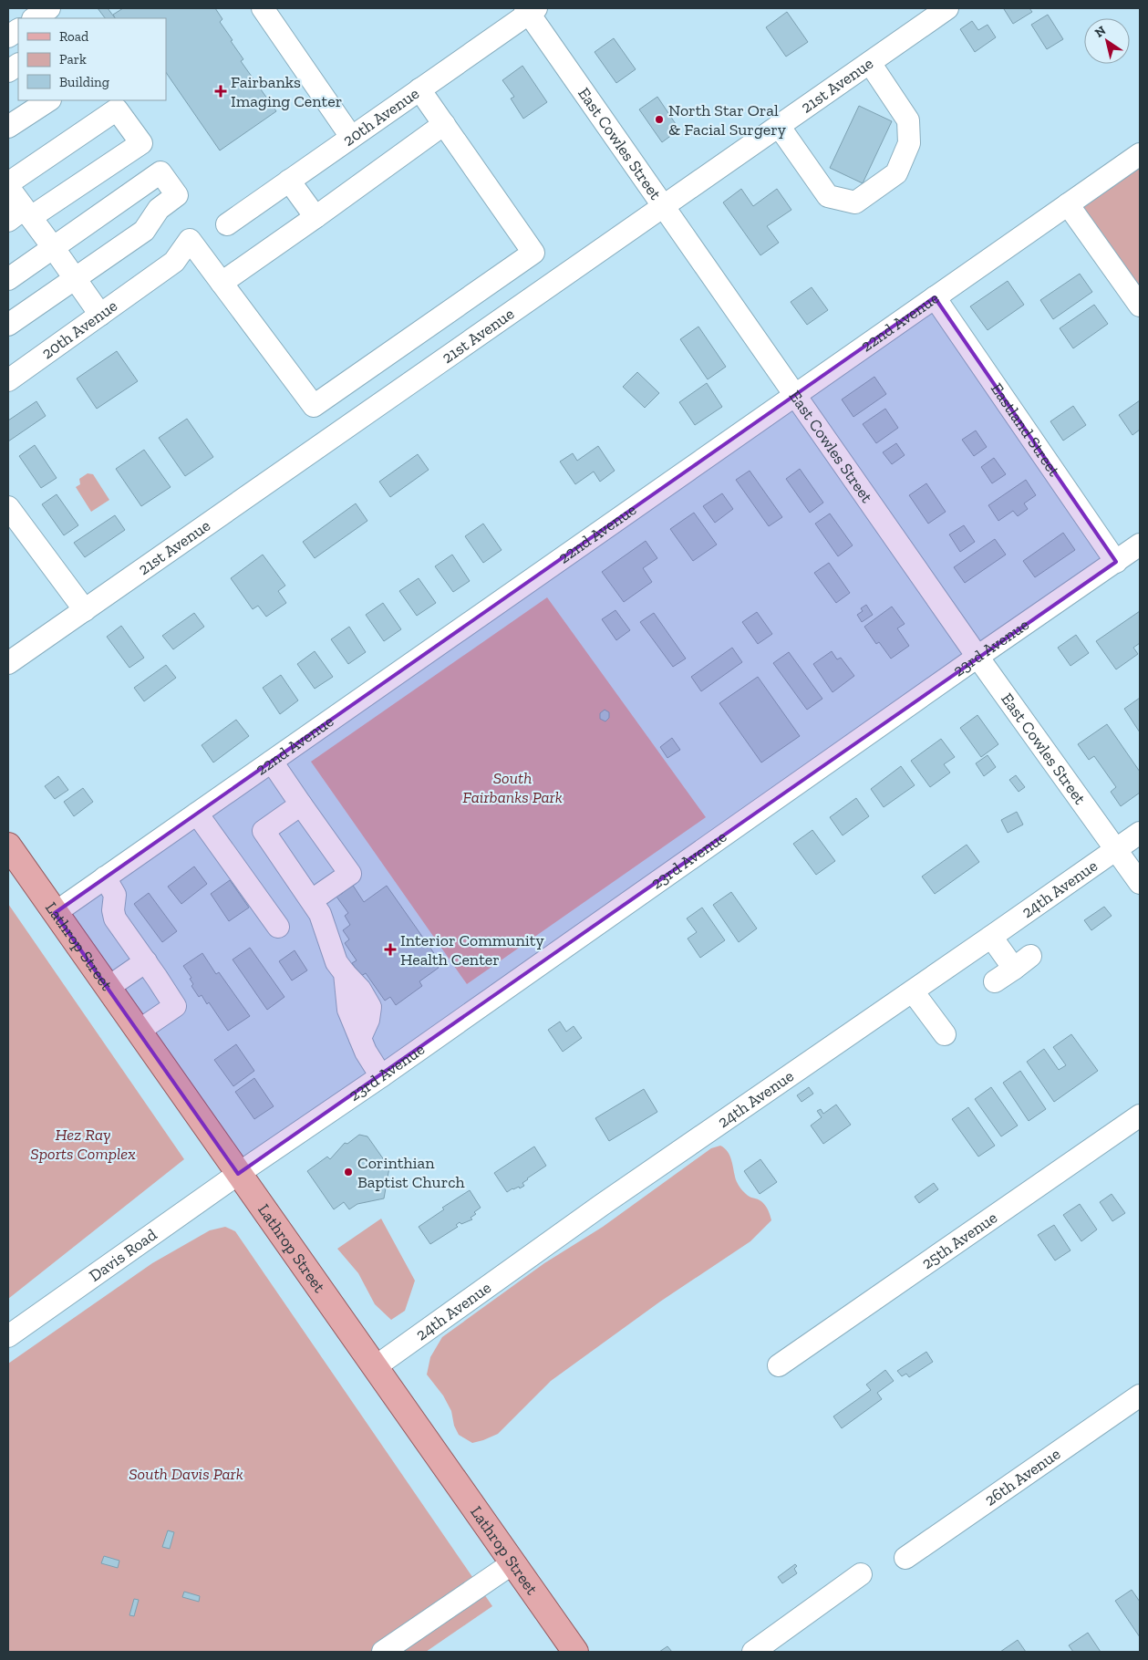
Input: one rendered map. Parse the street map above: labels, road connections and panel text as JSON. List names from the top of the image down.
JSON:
{
  "streets": {
    "main road": ["Lathrop Street"],
    "street": [
      "21st Avenue",
      "20th Avenue",
      "East Cowles Street",
      "22nd Avenue",
      "Eastland Street",
      "23rd Avenue",
      "24th Avenue",
      "25th Avenue",
      "Davis Road",
      "26th Avenue"
    ]
  },
  "crossings": [
    ["21st Avenue", "East Cowles Street"],
    ["20th Avenue", "East Cowles Street"],
    ["East Cowles Street", "22nd Avenue"],
    ["East Cowles Street", "23rd Avenue"],
    ["East Cowles Street", "24th Avenue"],
    ["22nd Avenue", "Eastland Street"],
    ["22nd Avenue", "Lathrop Street"],
    ["Eastland Street", "23rd Avenue"],
    ["23rd Avenue", "Lathrop Street"],
    ["23rd Avenue", "Davis Road"],
    ["24th Avenue", "Lathrop Street"],
    ["Lathrop Street", "Davis Road"]
  ],
  "parks": ["South Fairbanks Park", "Hez Ray Sports Complex", "South Davis Park"],
  "places": {
    "health": ["Fairbanks Imaging Center", "Interior Community Health Center"],
    "other": ["North Star Oral & Facial Surgery", "Corinthian Baptist Church"]
  },
  "legend": ["Road", "Park", "Building"],
  "north": "top left"
}
